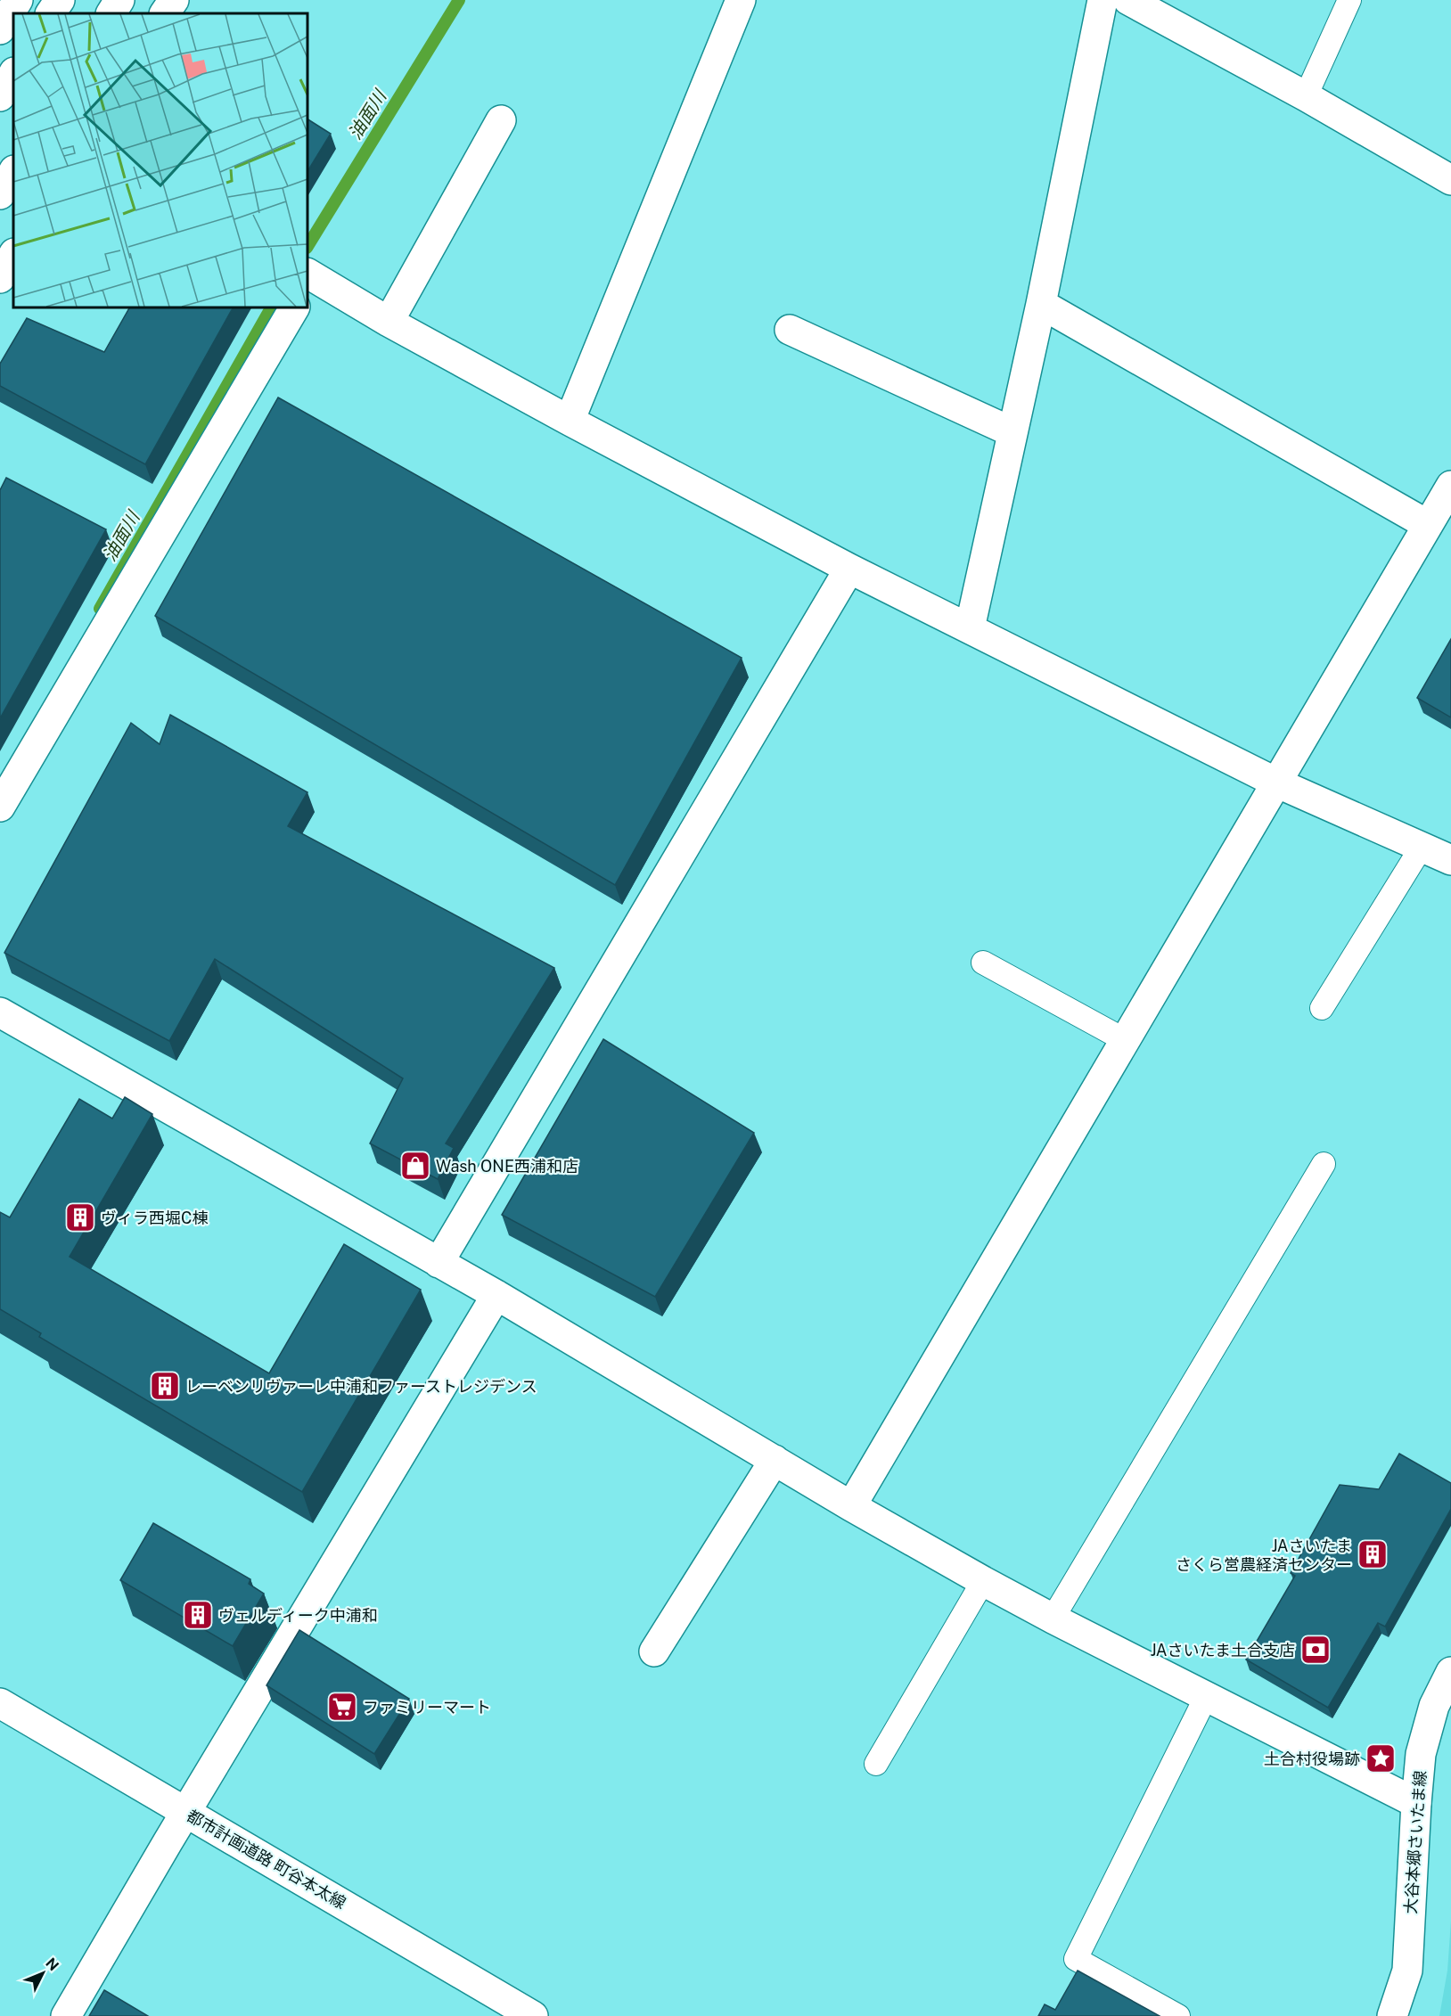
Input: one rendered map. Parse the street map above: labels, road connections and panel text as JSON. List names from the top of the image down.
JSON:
{
  "streets": {
    "main road": ["大谷本郷さいたま線", "都市計画道路 町谷本太線"]
  },
  "water": ["油面川"],
  "places": {
    "shop": ["Wash ONE西浦和店"],
    "building": [
      "ヴィラ西堀C棟",
      "レーベンリヴァーレ中浦和ファーストレジデンス",
      "JAさいたま さくら営農経済センター",
      "ヴェルディーク中浦和"
    ],
    "bank": ["JAさいたま土合支店"],
    "supermarket": ["ファミリーマート"],
    "place": ["土合村役場跡"]
  },
  "north": "top right"
}
